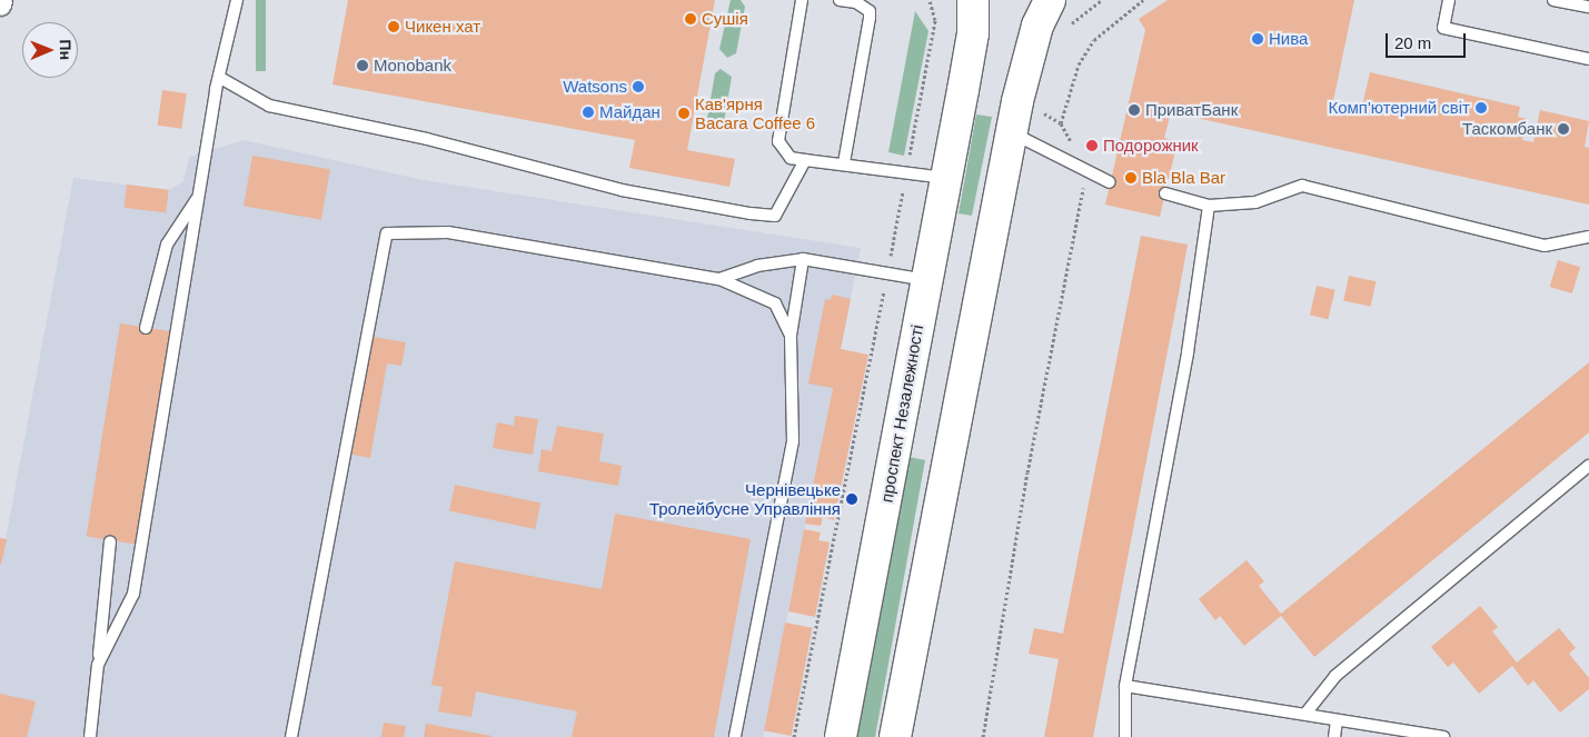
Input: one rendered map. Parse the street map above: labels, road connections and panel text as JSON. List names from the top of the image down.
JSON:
{
  "streets": {
    "main road": ["проспект Незалежності"]
  },
  "places": [
    "Сушія",
    "Чикен хат",
    "Нива",
    "Monobank",
    "Watsons",
    "Комп'ютерний світ",
    "ПриватБанк",
    "Майдан",
    "Кав'ярня Bacara Coffee 6",
    "Таскомбанк",
    "Подорожник",
    "Bla Bla Bar",
    "Чернівецьке Тролейбусне Управління"
  ],
  "scale_bar": "20 m",
  "north": "right"
}
